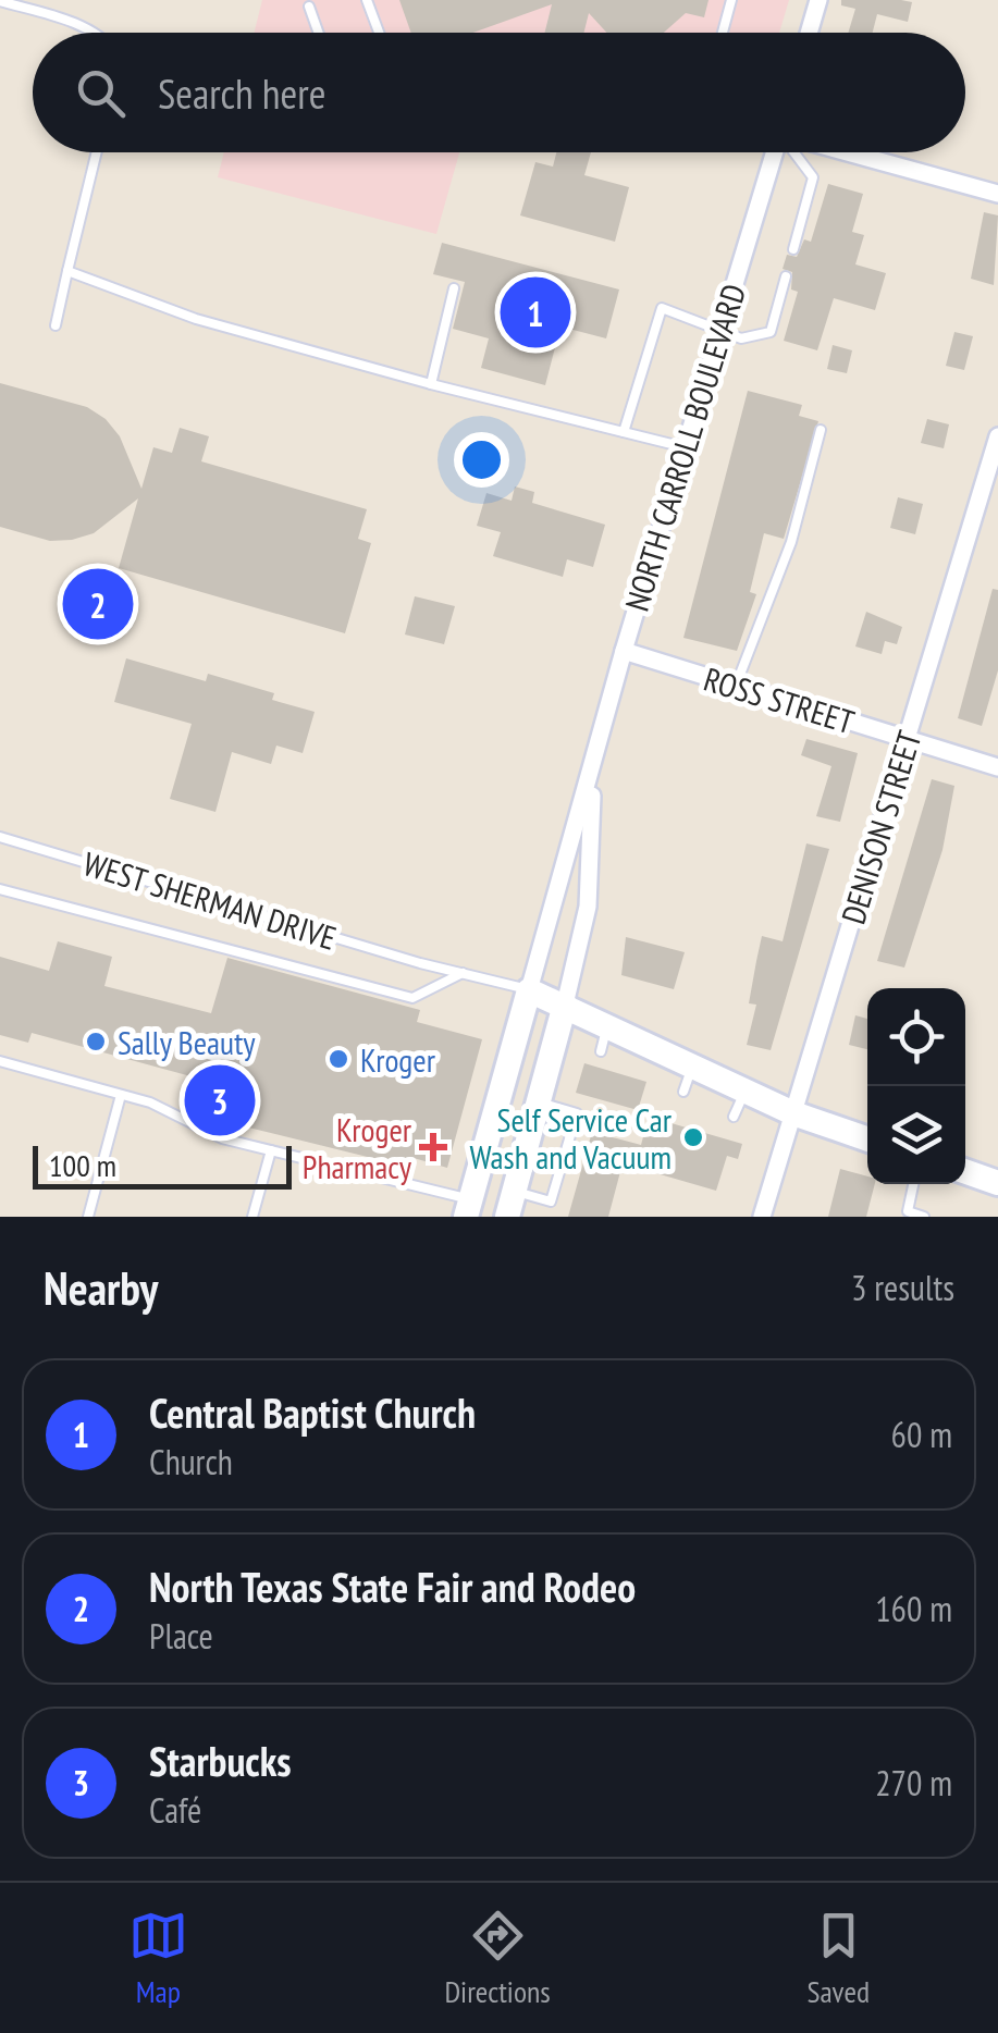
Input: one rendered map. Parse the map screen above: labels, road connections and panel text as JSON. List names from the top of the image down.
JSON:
{
  "streets": {
    "street": ["NORTH CARROLL BOULEVARD", "ROSS STREET", "DENISON STREET"],
    "lane": ["WEST SHERMAN DRIVE"]
  },
  "crossings": [
    ["NORTH CARROLL BOULEVARD", "ROSS STREET"],
    ["NORTH CARROLL BOULEVARD", "WEST SHERMAN DRIVE"],
    ["ROSS STREET", "DENISON STREET"]
  ],
  "places": {
    "other": ["Sally Beauty", "Kroger", "Self Service Car Wash and Vacuum"],
    "health": ["Kroger Pharmacy"]
  },
  "scale_bar": "100 m",
  "page": {
    "search": "Search here",
    "pins": ["1", "2", "3"],
    "scale": "100 m",
    "heading": ["Nearby", "3 results"],
    "list": [
      {
        "mark": "1",
        "name": "Central Baptist Church",
        "note": "Church",
        "value": "60 m"
      },
      {
        "mark": "2",
        "name": "North Texas State Fair and Rodeo",
        "note": "Place",
        "value": "160 m"
      },
      {
        "mark": "3",
        "name": "Starbucks",
        "note": "Café",
        "value": "270 m"
      }
    ],
    "nav": ["Map", "Directions", "Saved"]
  }
}
